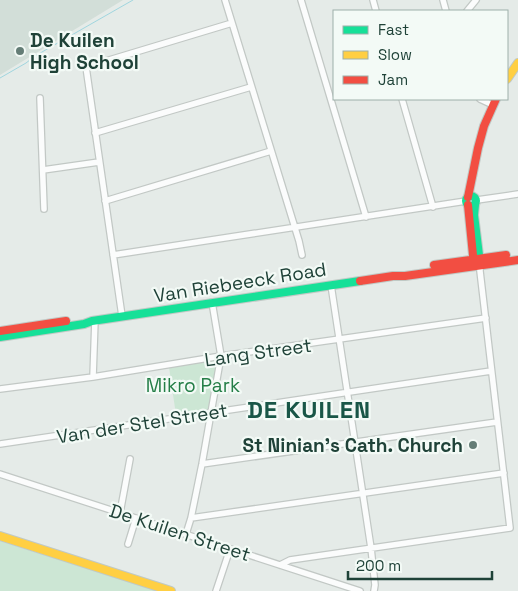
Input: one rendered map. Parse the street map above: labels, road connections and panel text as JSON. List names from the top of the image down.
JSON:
{
  "streets": {
    "main road": ["Van Riebeeck Road"],
    "street": ["Lang Street", "Van der Stel Street", "De Kuilen Street"]
  },
  "districts": ["DE KUILEN"],
  "parks": ["Mikro Park"],
  "places": ["De Kuilen High School", "St Ninian's Cath. Church"],
  "legend": ["Fast", "Slow", "Jam"],
  "scale_bar": "200 m"
}
